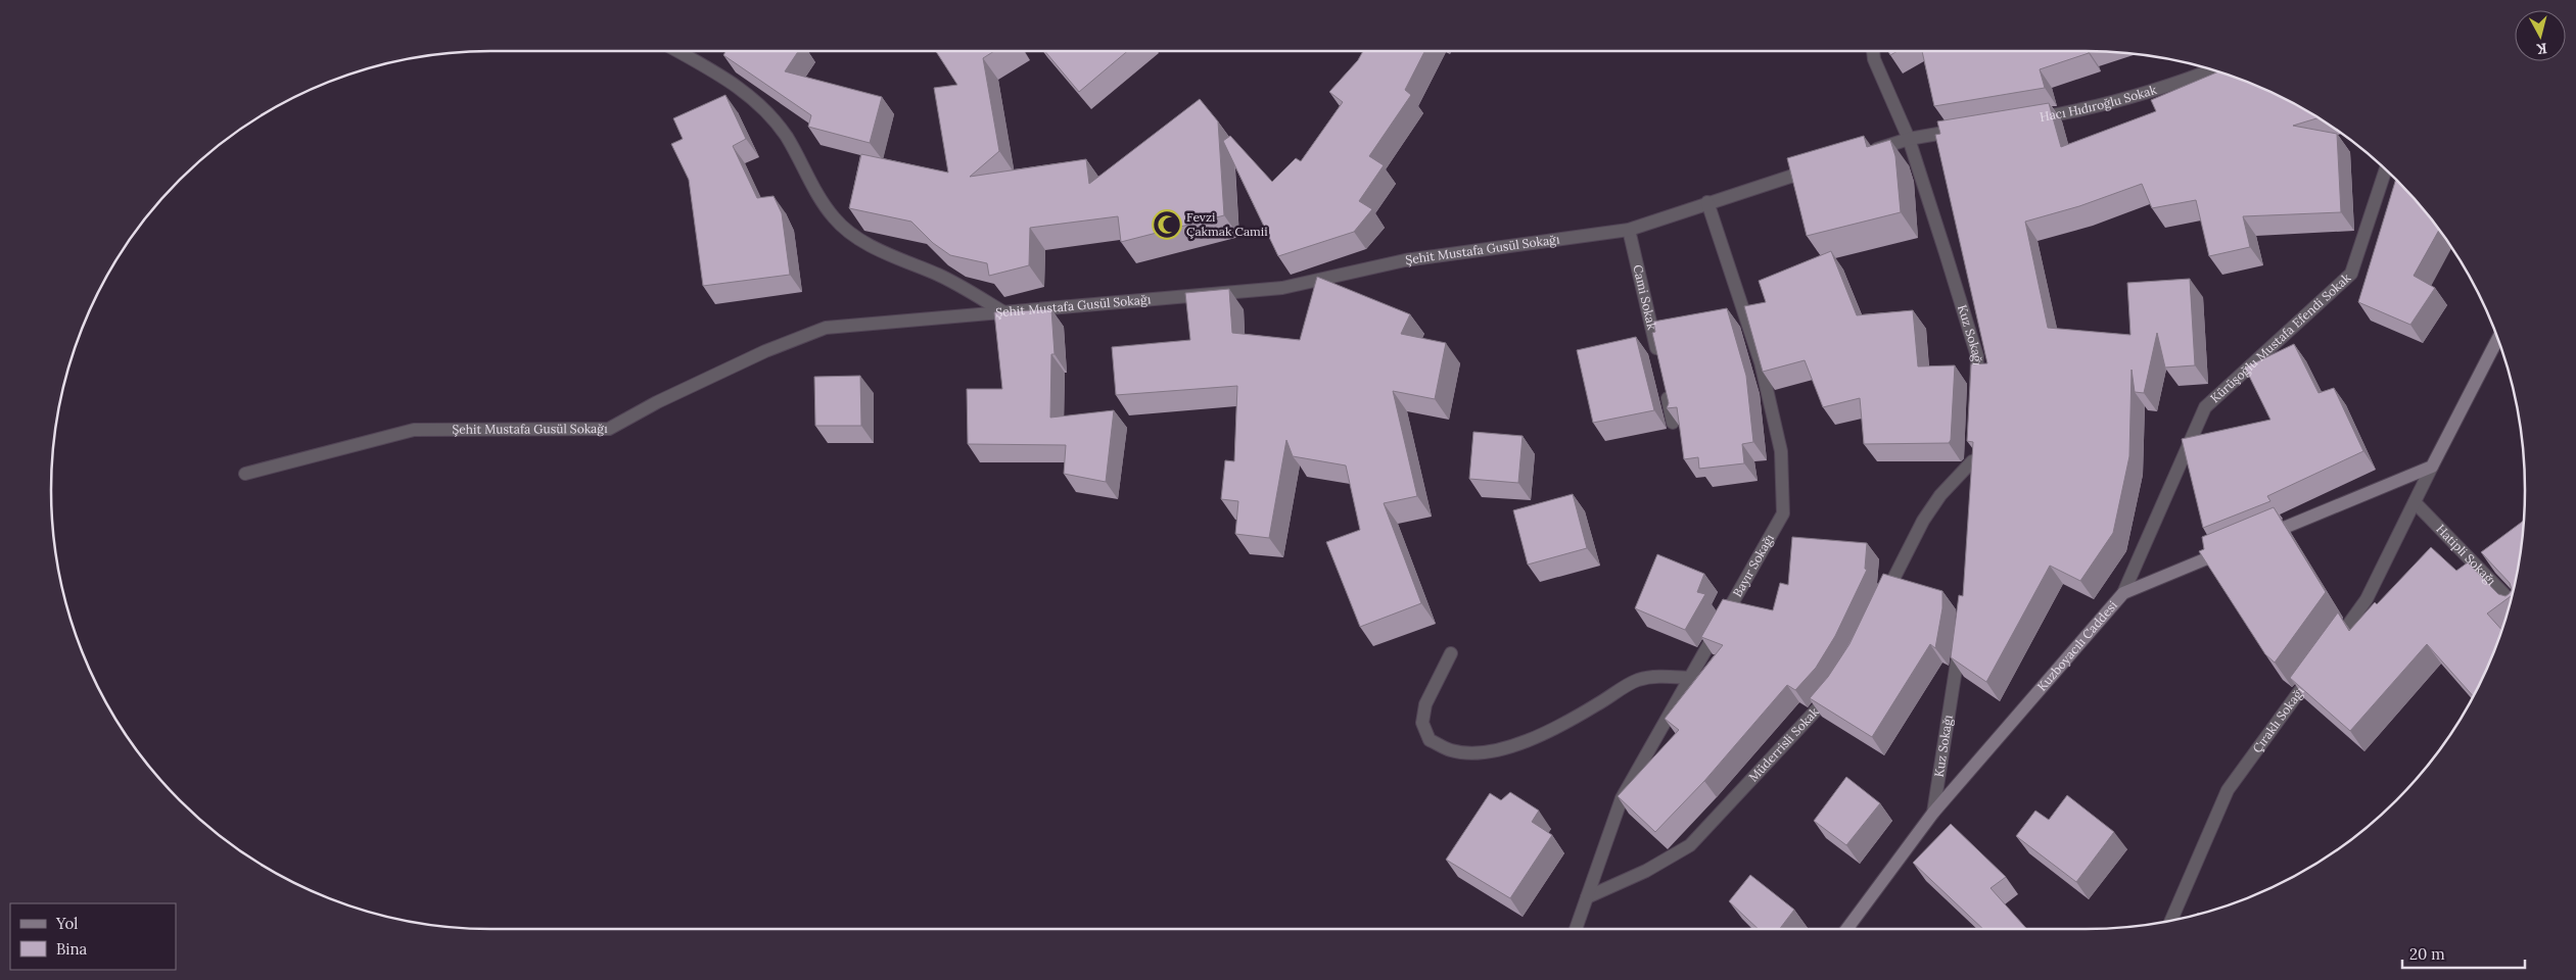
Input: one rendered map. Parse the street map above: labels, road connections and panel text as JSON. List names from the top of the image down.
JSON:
{
  "streets": {
    "street": [
      "Hacı Hıdıroğlu Sokak",
      "Şehit Mustafa Gusül Sokağı",
      "Cami Sokak",
      "Kuz Sokağı",
      "Kürüşoğlu Mustafa Efendi Sokak",
      "Hatipli Sokağı",
      "Bayır Sokağı",
      "Kuzboyacılı Caddesi",
      "Çıraklı Sokağı",
      "Müderrisli Sokak"
    ]
  },
  "crossings": [
    ["Şehit Mustafa Gusül Sokağı", "Cami Sokak"],
    ["Şehit Mustafa Gusül Sokağı", "Bayır Sokağı"],
    ["Kuz Sokağı", "Kuzboyacılı Caddesi"],
    ["Kürüşoğlu Mustafa Efendi Sokak", "Kuzboyacılı Caddesi"],
    ["Bayır Sokağı", "Müderrisli Sokak"]
  ],
  "places": {
    "mosque": ["Fevzi Çakmak Camii"]
  },
  "legend": ["Yol", "Bina"],
  "scale_bar": "20 m",
  "north": "bottom"
}
